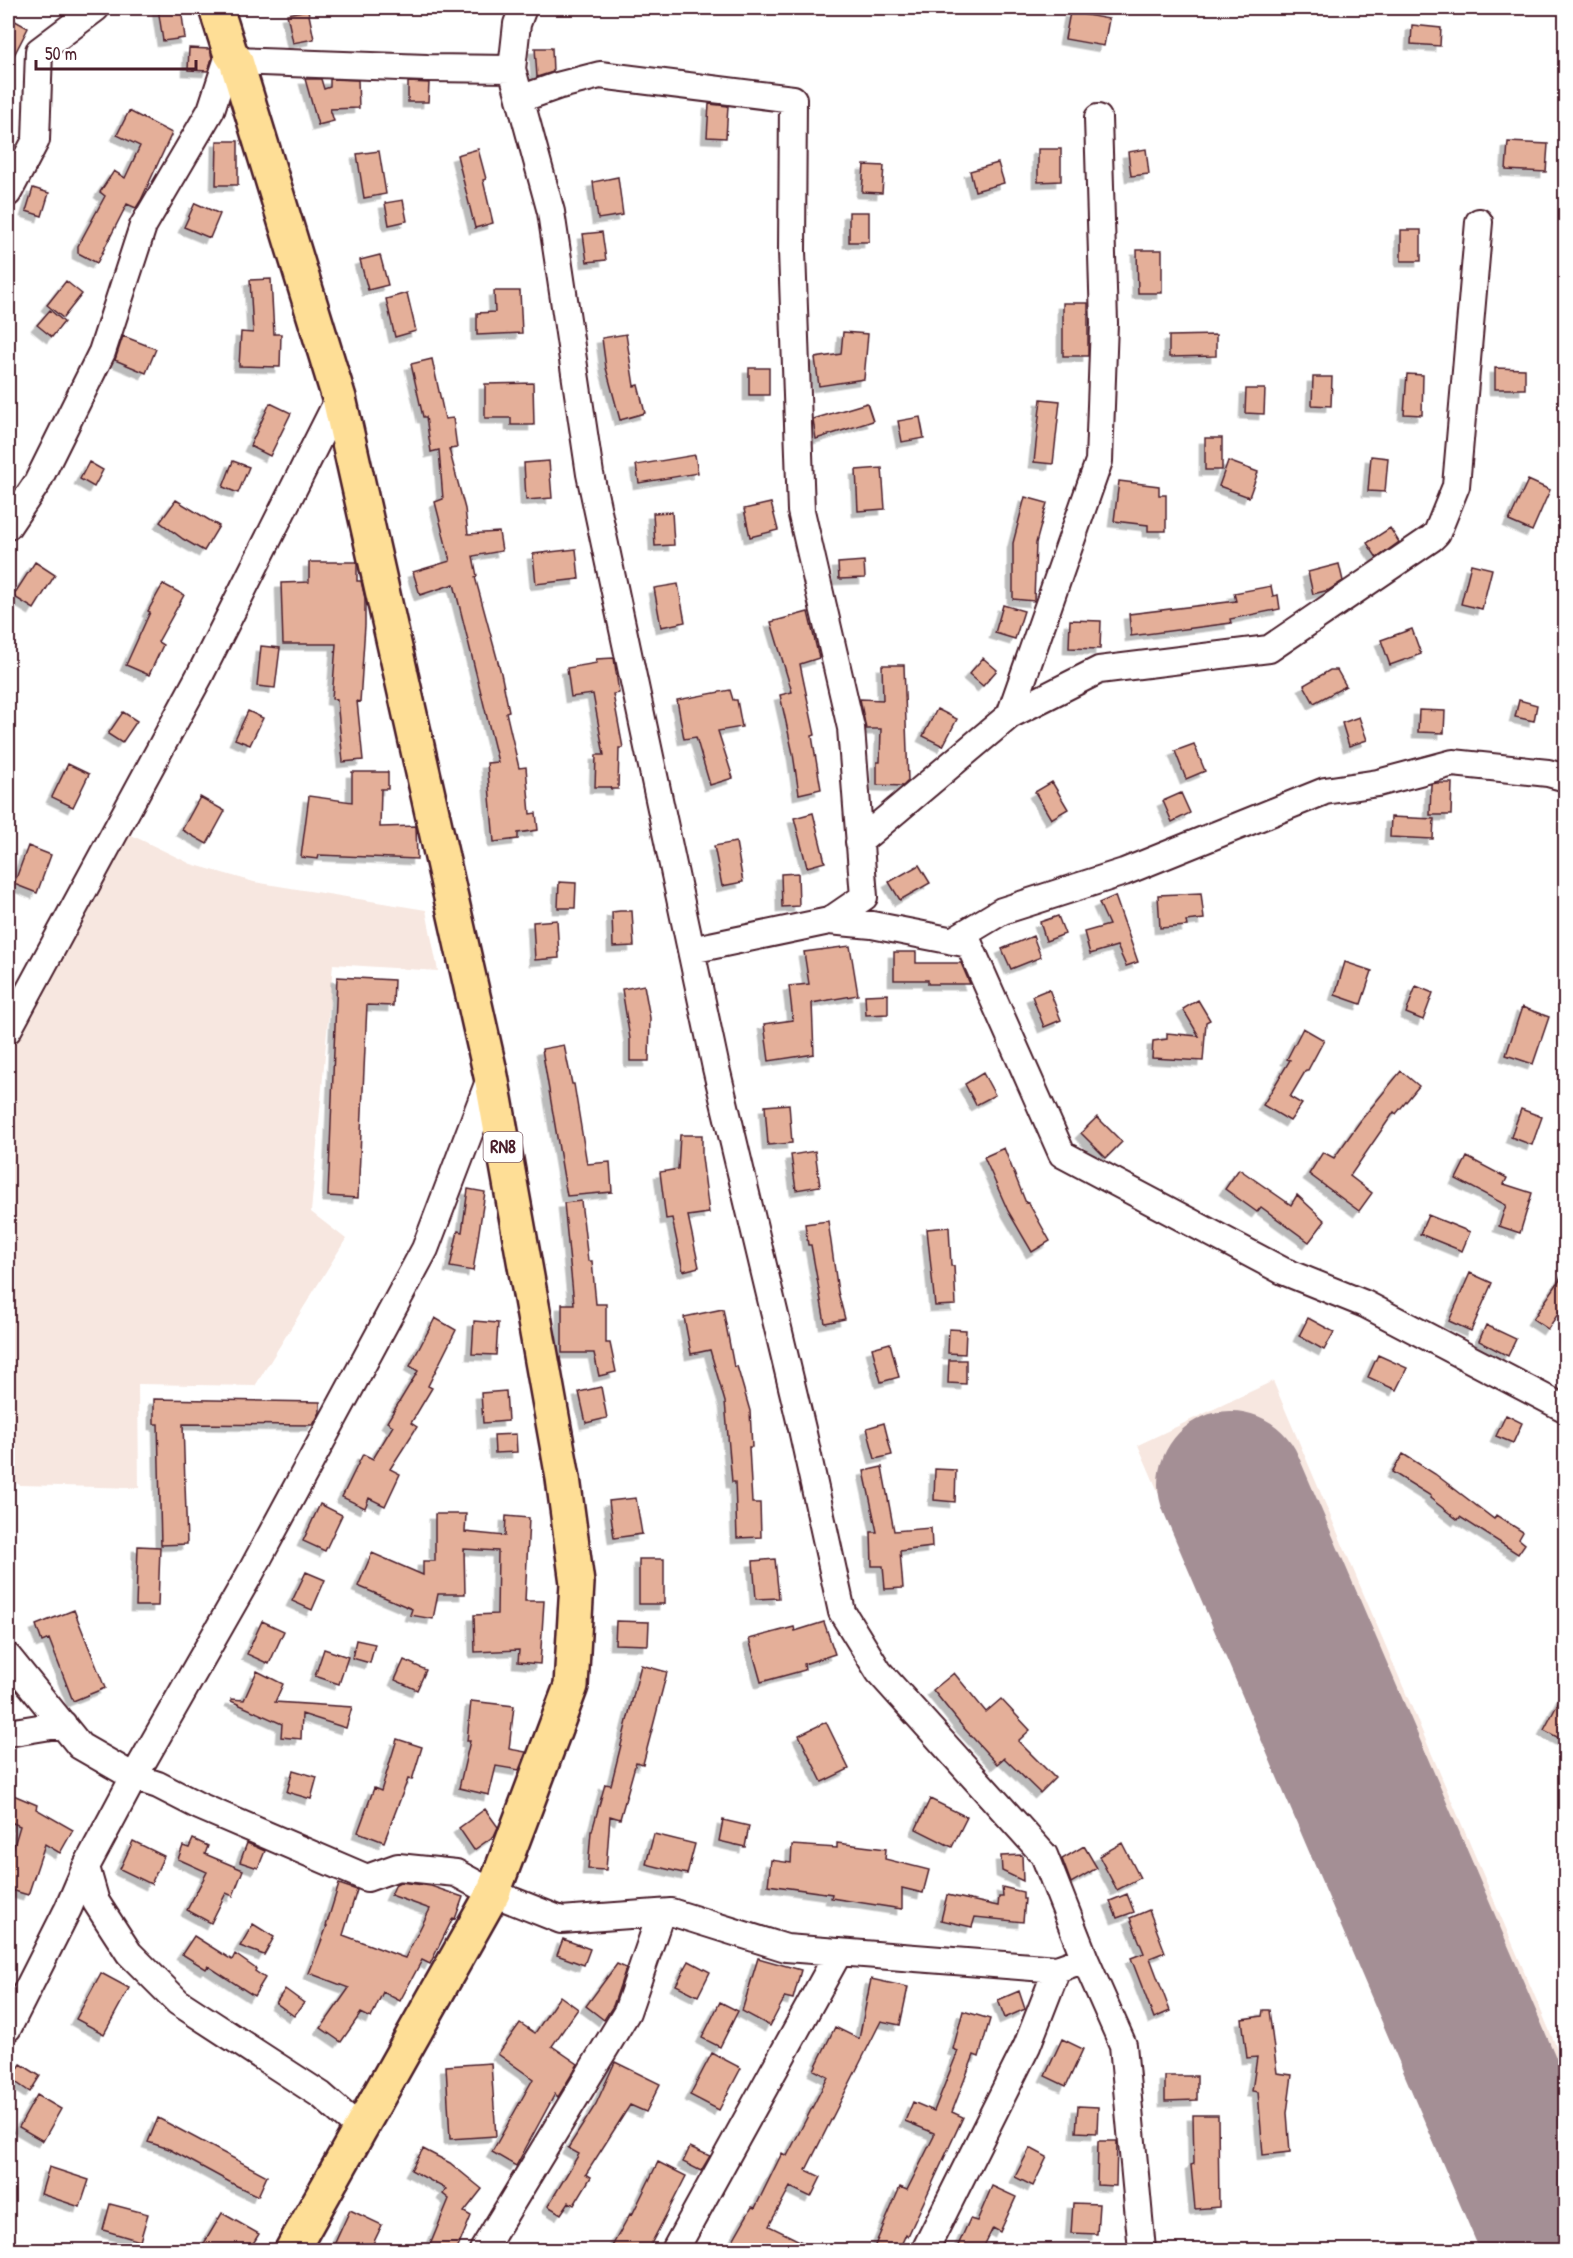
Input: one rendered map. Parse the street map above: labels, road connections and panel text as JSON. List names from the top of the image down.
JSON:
{
  "streets": {
    "main road": ["RN8"]
  },
  "scale_bar": "50 m"
}
